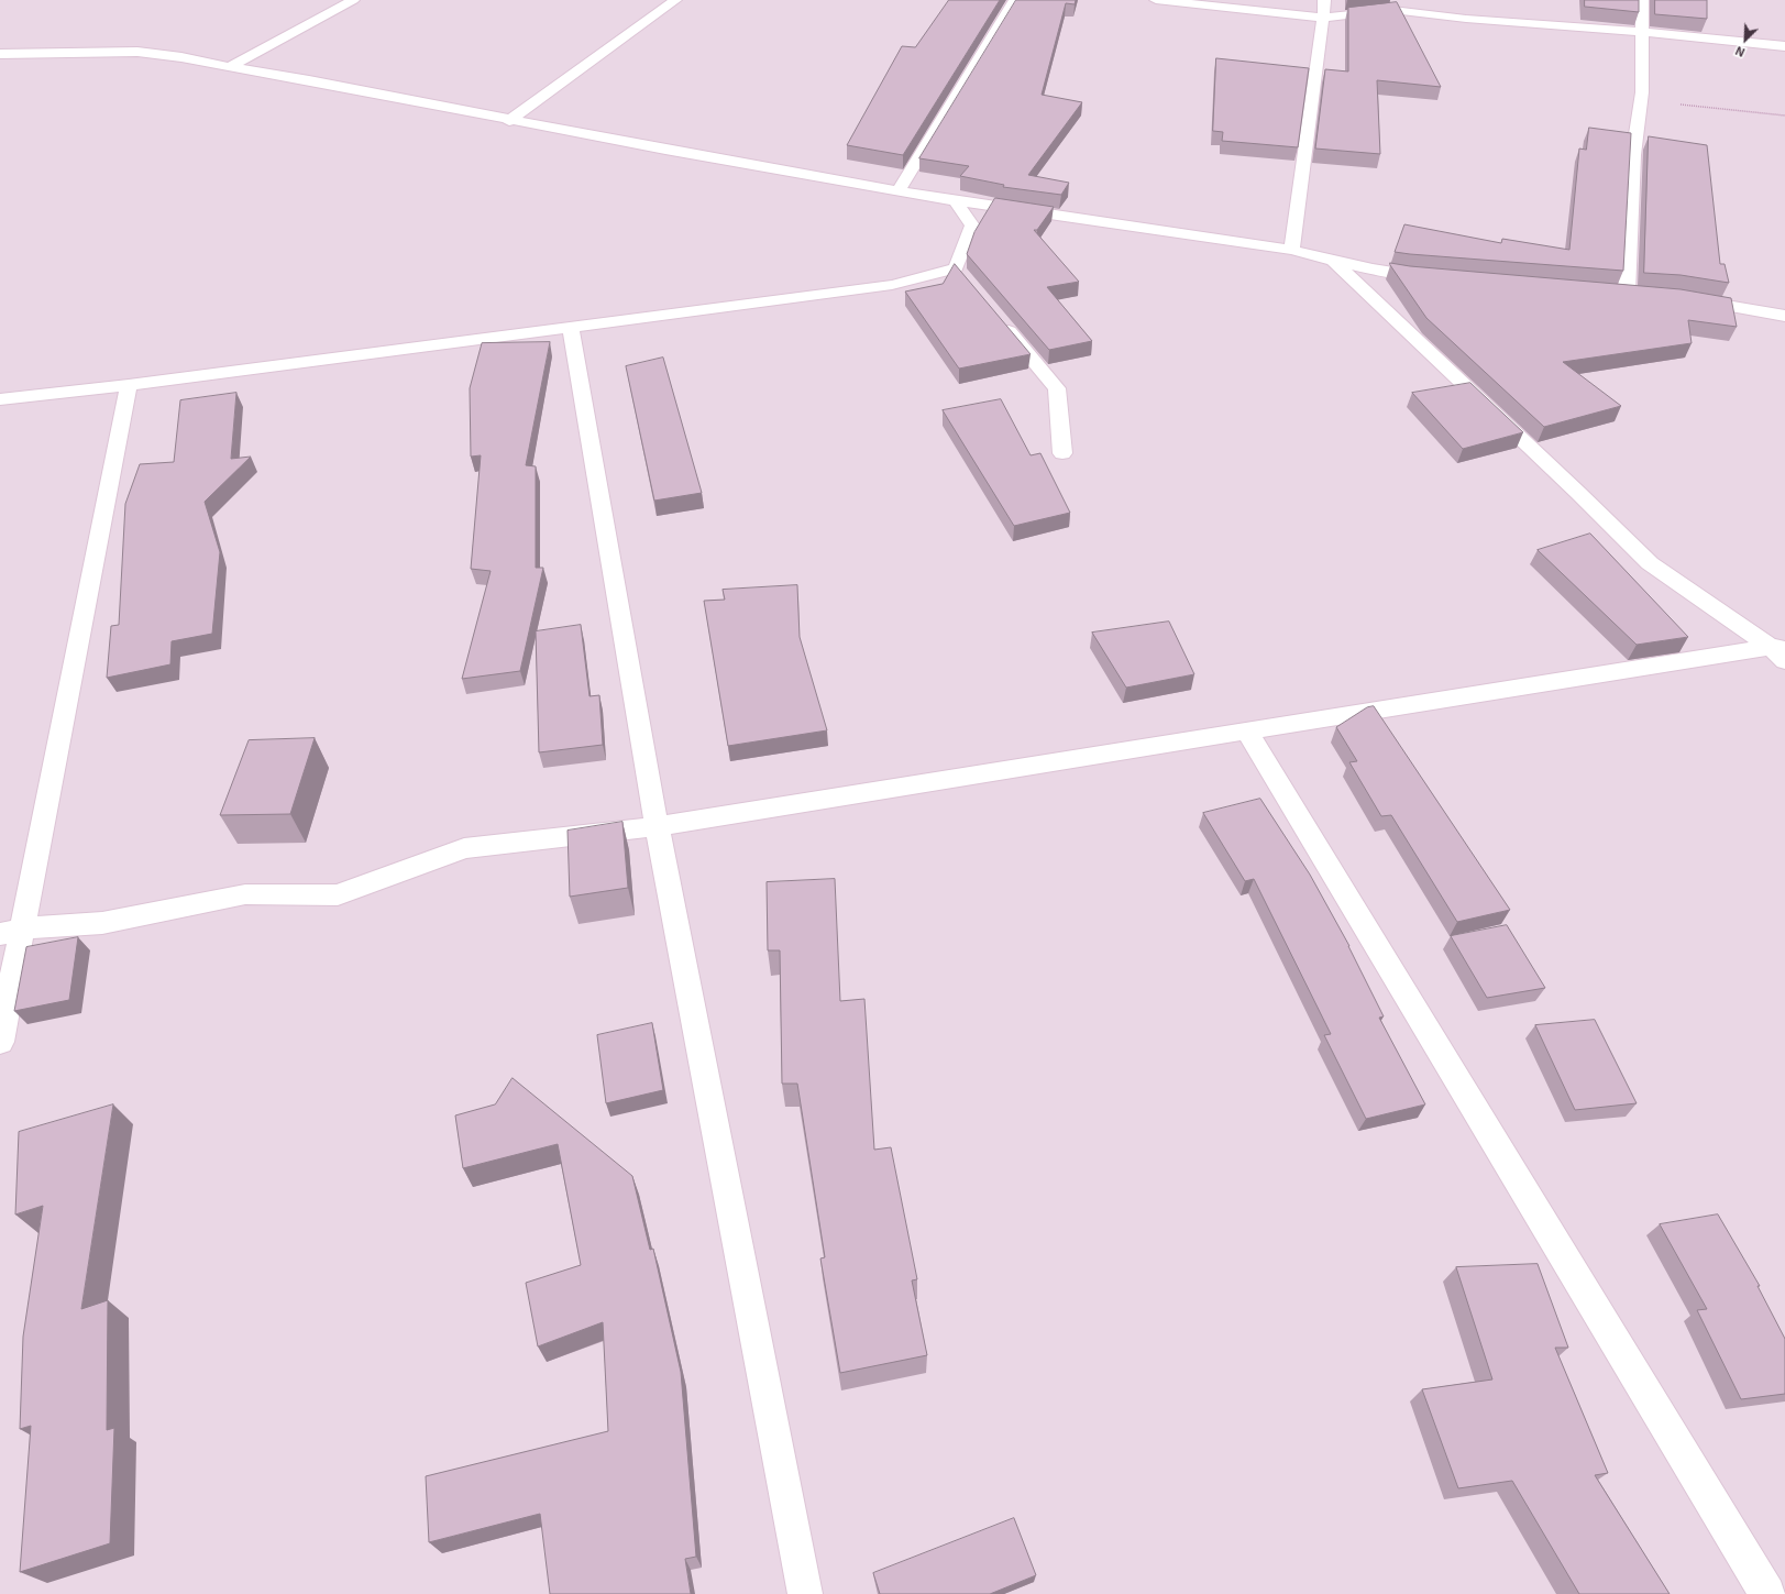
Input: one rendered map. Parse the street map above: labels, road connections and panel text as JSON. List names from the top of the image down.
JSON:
{
  "north": "bottom left"
}
